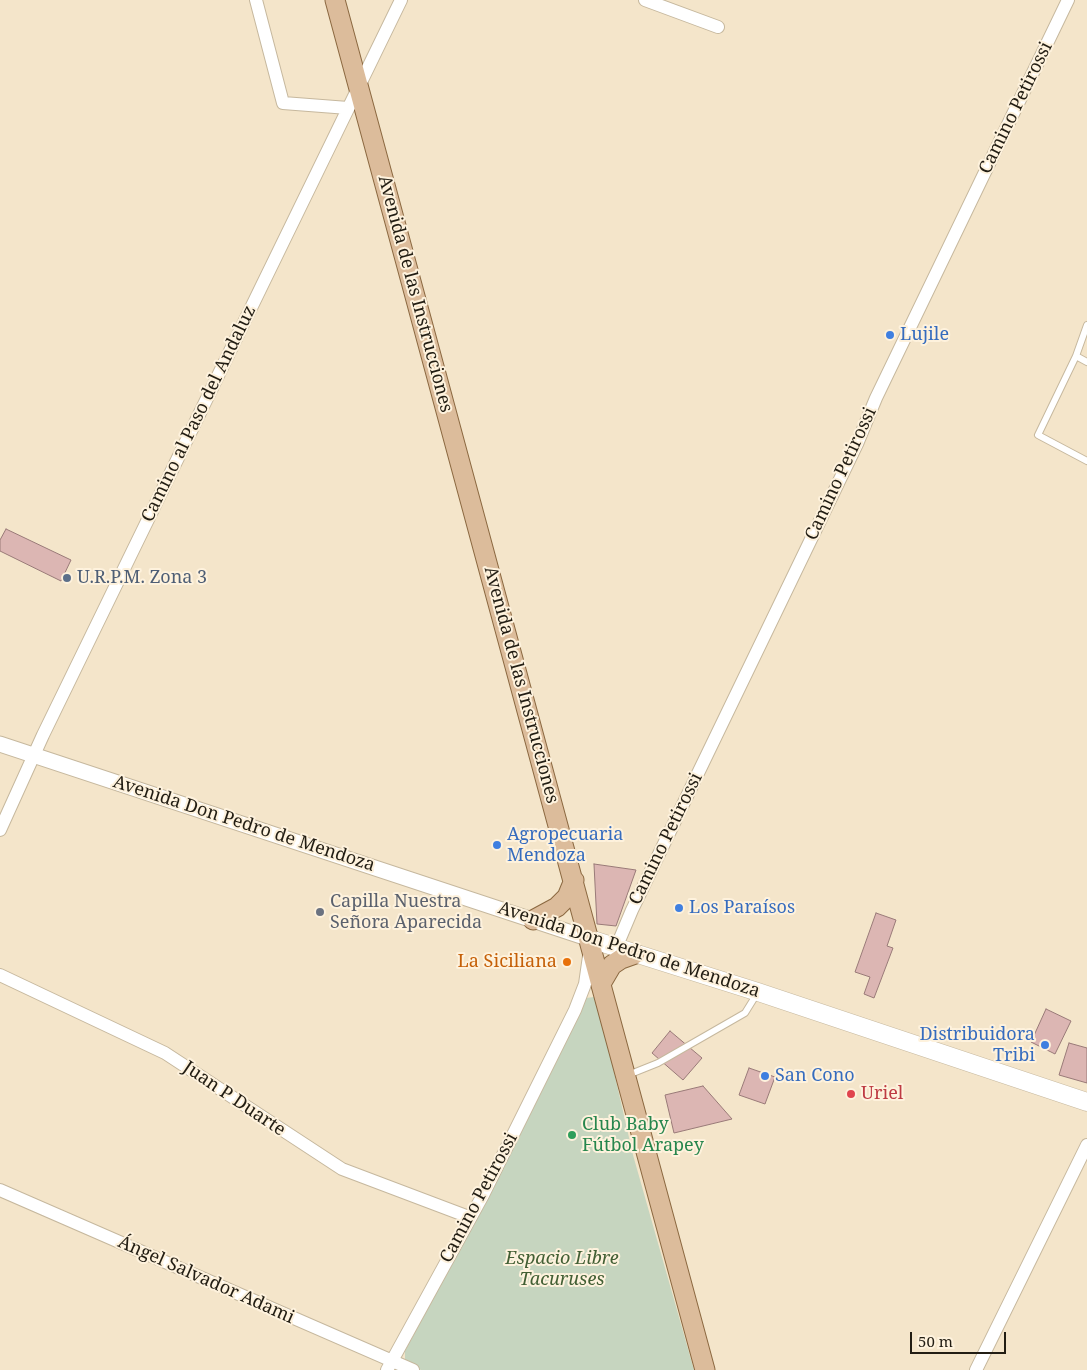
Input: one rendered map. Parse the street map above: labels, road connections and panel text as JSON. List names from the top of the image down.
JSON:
{
  "streets": {
    "main road": ["Avenida de las Instrucciones", "Avenida Don Pedro de Mendoza"],
    "street": [
      "Camino Petirossi",
      "Camino al Paso del Andaluz",
      "Juan P Duarte",
      "Ángel Salvador Adami"
    ]
  },
  "crossings": [
    ["Camino Petirossi", "Avenida de las Instrucciones"],
    ["Camino Petirossi", "Avenida Don Pedro de Mendoza"],
    ["Camino Petirossi", "Juan P Duarte"],
    ["Camino Petirossi", "Ángel Salvador Adami"],
    ["Avenida de las Instrucciones", "Camino al Paso del Andaluz"],
    ["Avenida de las Instrucciones", "Avenida Don Pedro de Mendoza"],
    ["Camino al Paso del Andaluz", "Avenida Don Pedro de Mendoza"]
  ],
  "parks": ["Espacio Libre Tacuruses"],
  "places": [
    "Lujile",
    "U.R.P.M. Zona 3",
    "Agropecuaria Mendoza",
    "Los Paraísos",
    "Capilla Nuestra Señora Aparecida",
    "La Siciliana",
    "Distribuidora Tribi",
    "San Cono",
    "Uriel",
    "Club Baby Fútbol Arapey"
  ],
  "scale_bar": "50 m"
}
